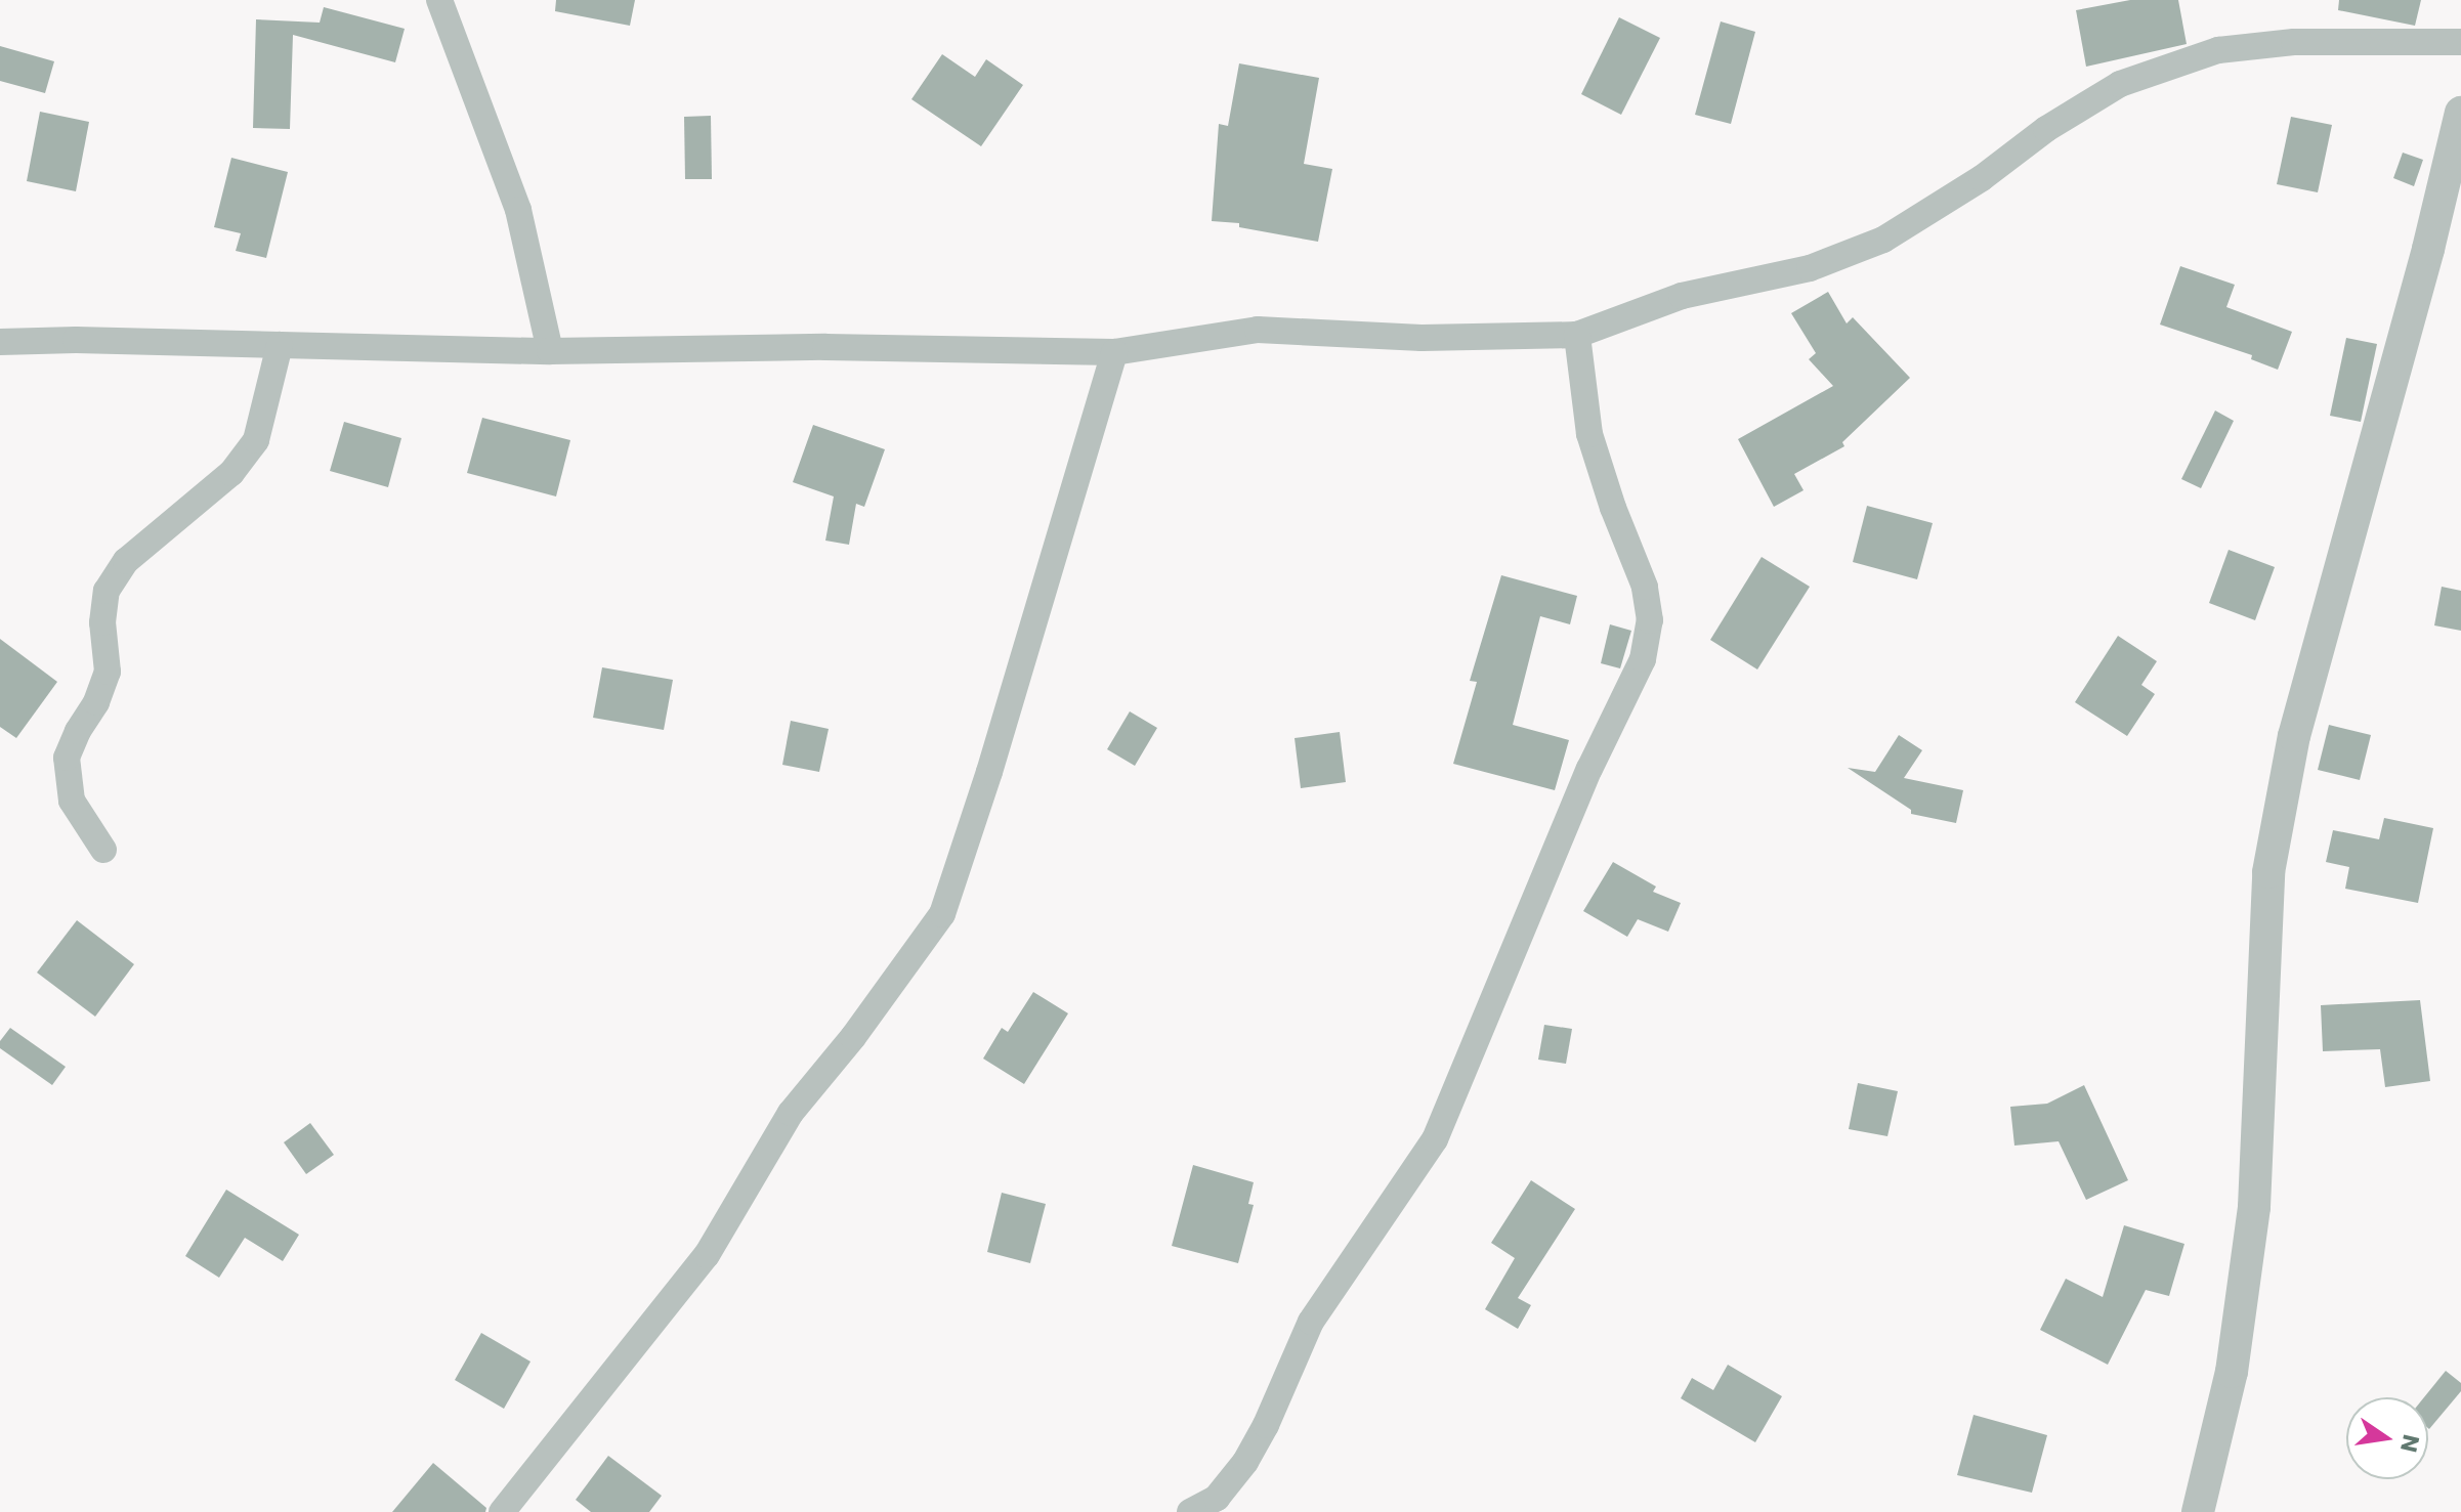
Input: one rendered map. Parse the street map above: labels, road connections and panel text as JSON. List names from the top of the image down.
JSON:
{
  "north": "right"
}
